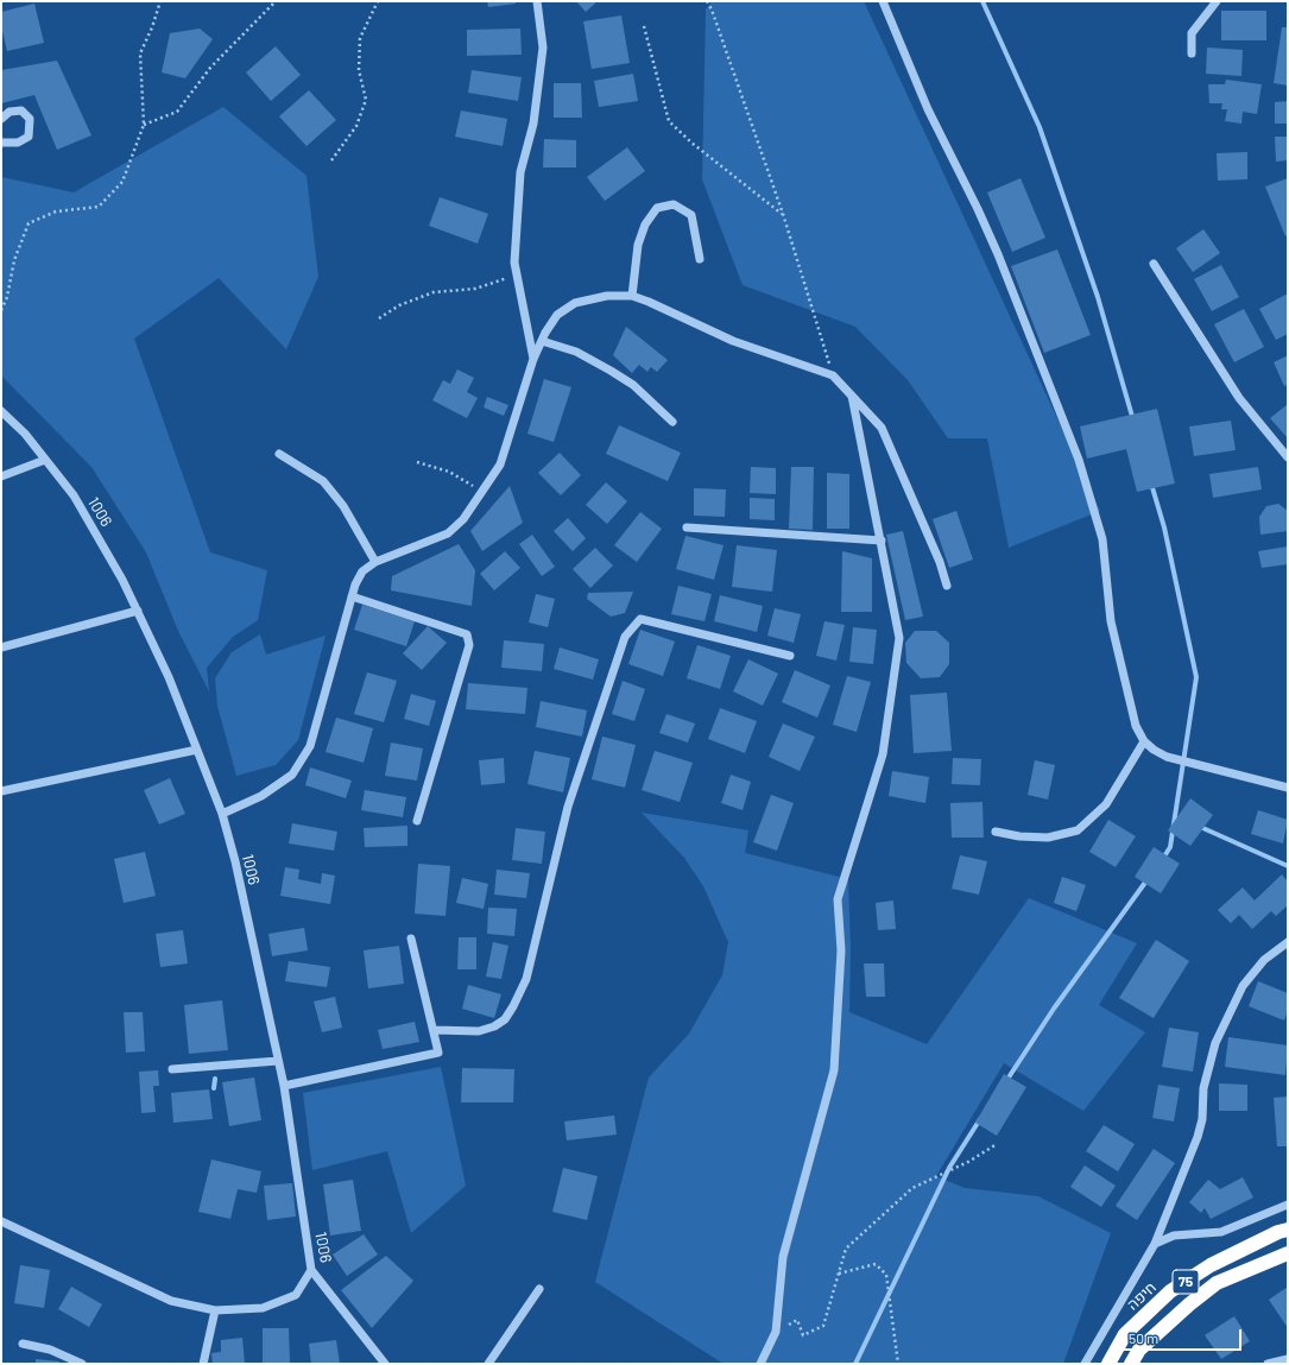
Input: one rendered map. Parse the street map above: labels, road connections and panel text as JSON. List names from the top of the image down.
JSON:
{
  "streets": {
    "highway": ["75", "חיפה"],
    "street": ["1006"]
  },
  "scale_bar": "50 m"
}
